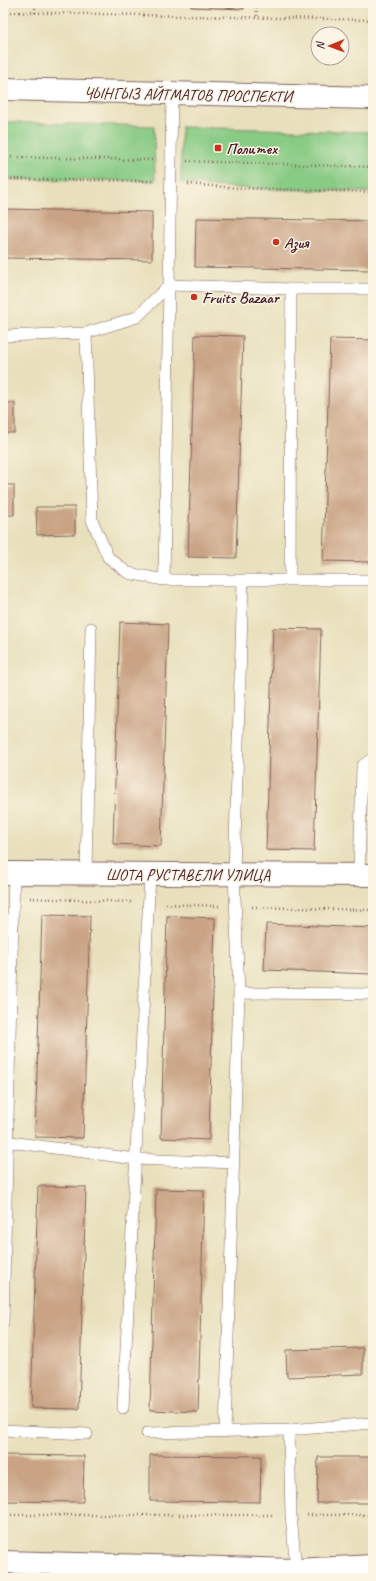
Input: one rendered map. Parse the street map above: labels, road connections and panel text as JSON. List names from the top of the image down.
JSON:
{
  "streets": {
    "street": ["ЧЫНГЫЗ АЙТМАТОВ ПРОСПЕКТИ", "ШОТА РУСТАВЕЛИ УЛИЦА"]
  },
  "places": {
    "transit": ["Политех"],
    "other": ["Азия", "Fruits Bazaar"]
  },
  "north": "left"
}
